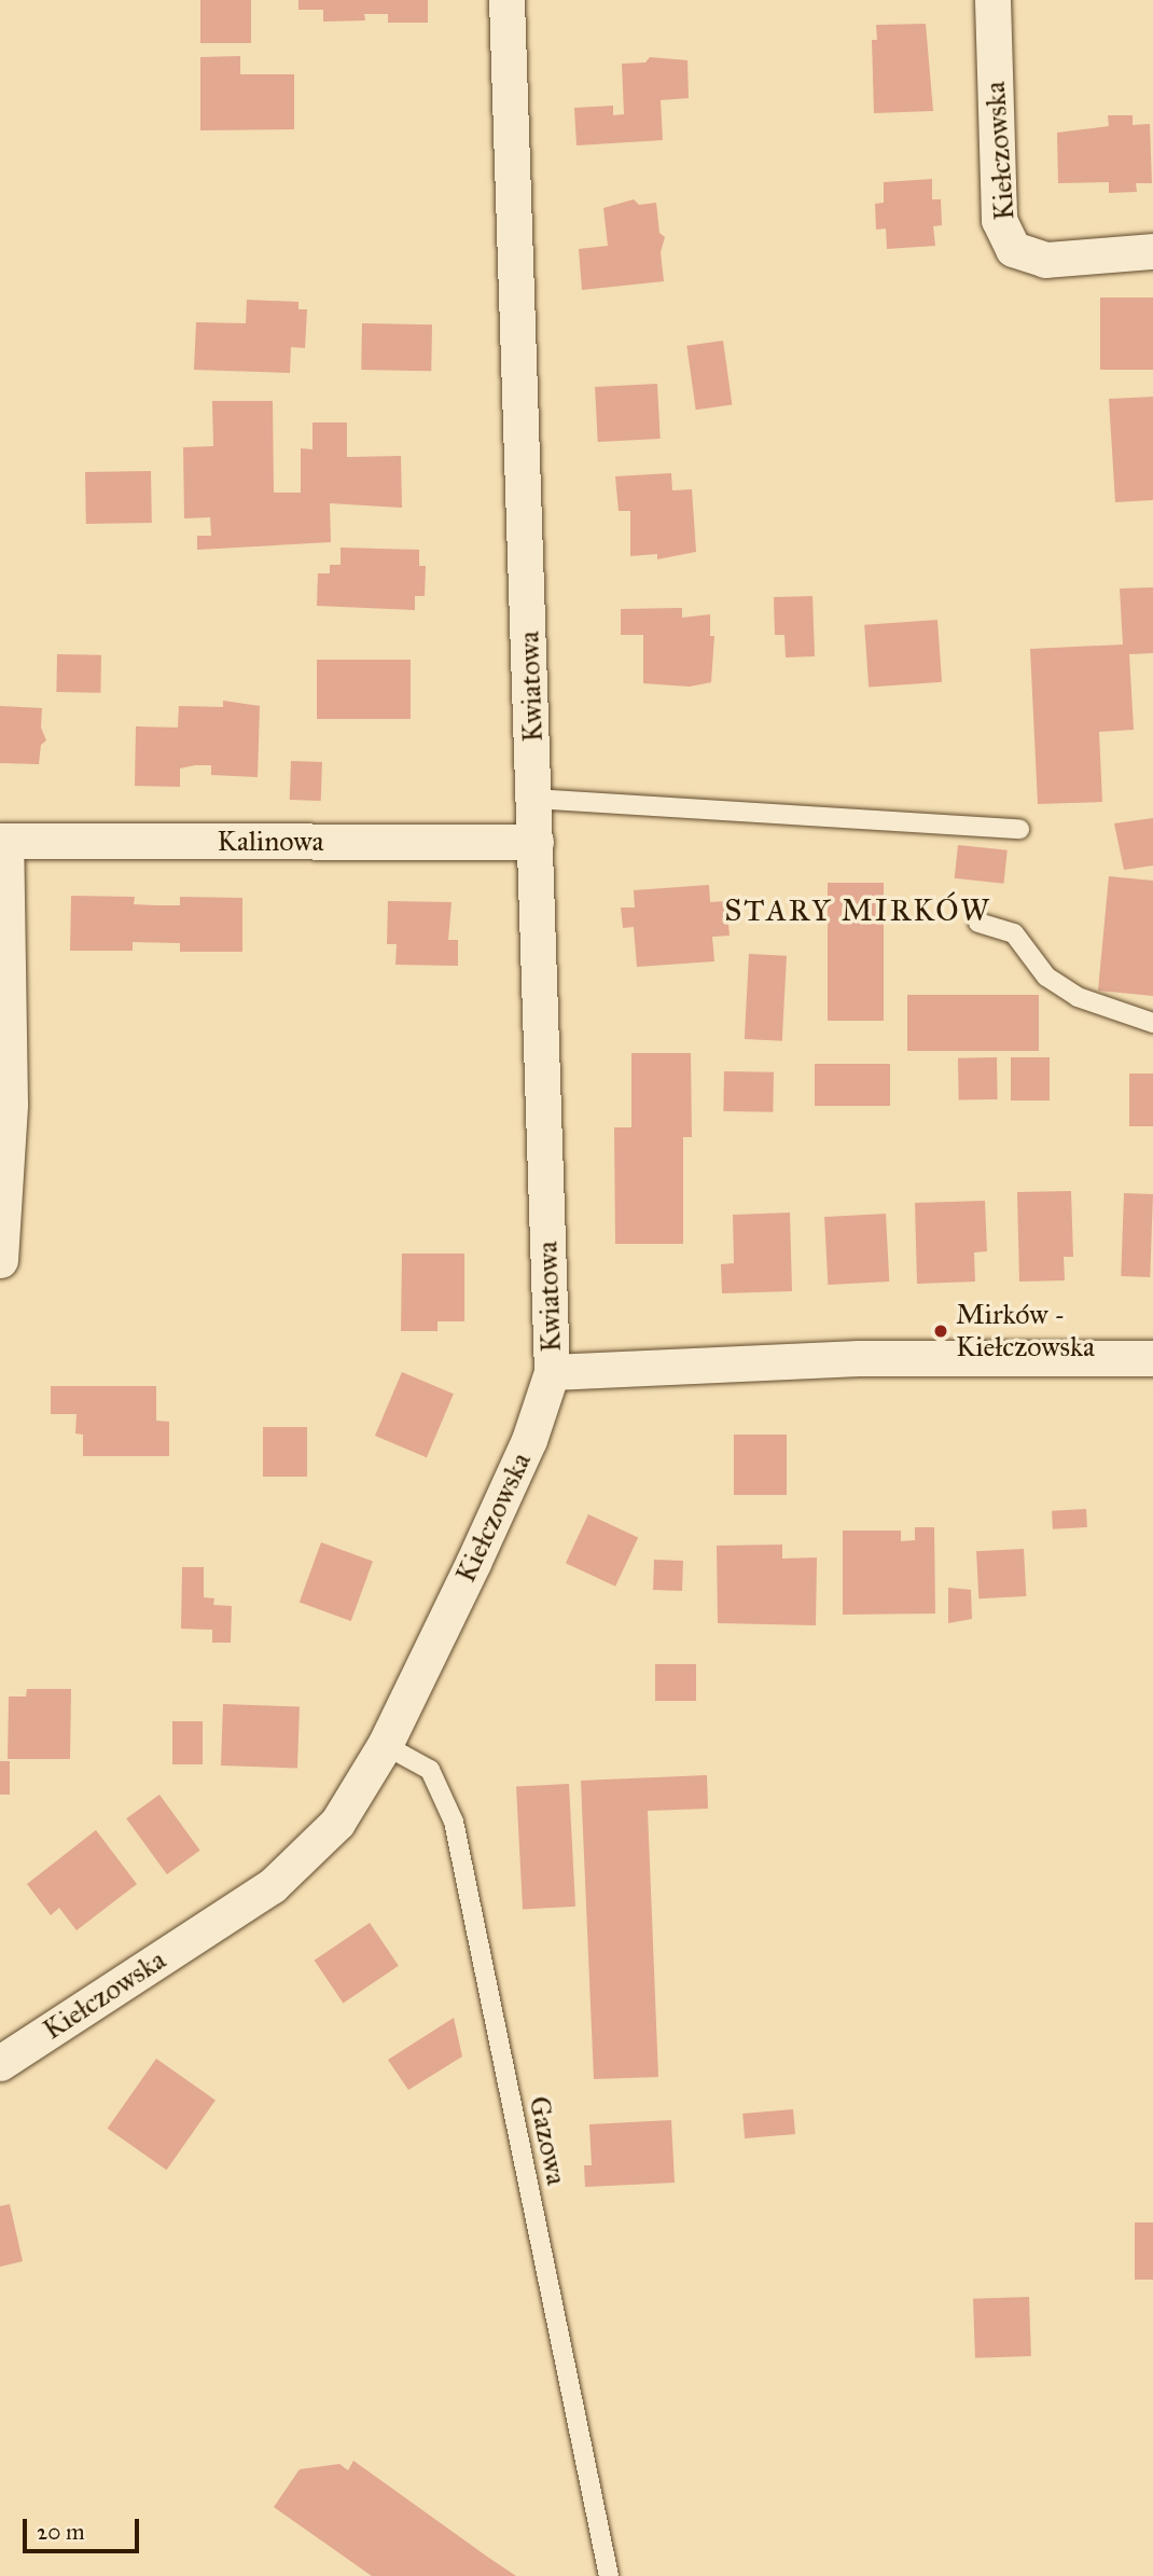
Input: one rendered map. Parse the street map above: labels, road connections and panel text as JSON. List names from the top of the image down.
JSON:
{
  "streets": {
    "street": ["Kiełczowska", "Kwiatowa", "Kalinowa"],
    "lane": ["Gazowa"]
  },
  "crossings": [
    ["Kiełczowska", "Kwiatowa"],
    ["Kiełczowska", "Gazowa"],
    ["Kwiatowa", "Kalinowa"]
  ],
  "districts": ["STARY MIRKÓW"],
  "places": ["Mirków - Kiełczowska"],
  "scale_bar": "20 m"
}
